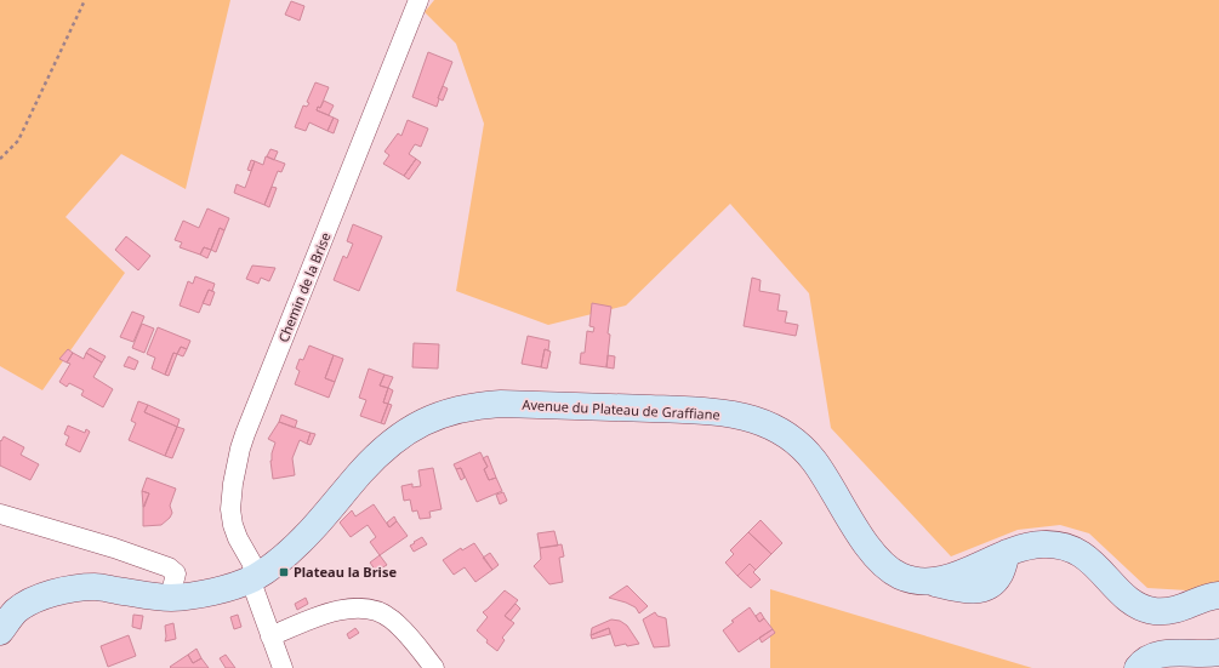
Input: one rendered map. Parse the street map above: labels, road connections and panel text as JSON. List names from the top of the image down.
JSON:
{
  "streets": {
    "street": ["Chemin de la Brise", "Avenue du Plateau de Graffiane"]
  },
  "crossings": [
    ["Chemin de la Brise", "Avenue du Plateau de Graffiane"]
  ],
  "places": {
    "transit": ["Plateau la Brise"]
  }
}
